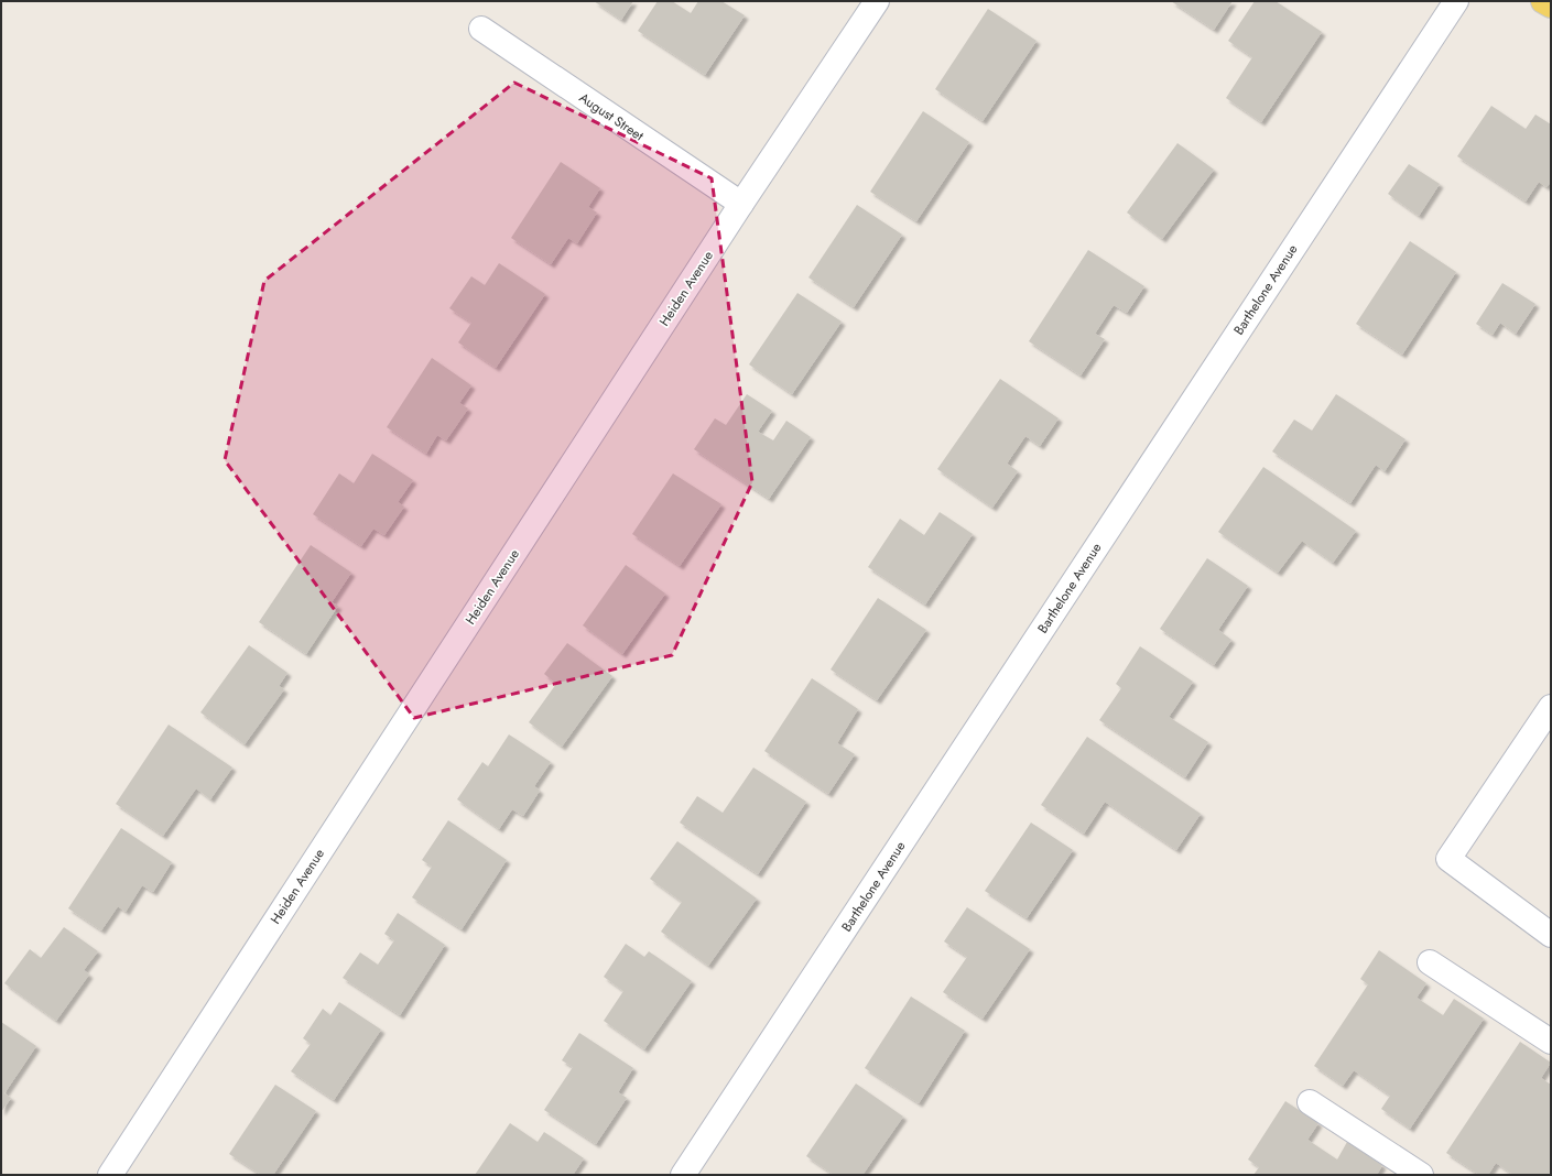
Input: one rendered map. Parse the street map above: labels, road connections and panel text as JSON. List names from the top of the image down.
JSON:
{
  "streets": {
    "street": ["August Street", "Heiden Avenue", "Barthelone Avenue"]
  },
  "crossings": [
    ["August Street", "Heiden Avenue"]
  ]
}
